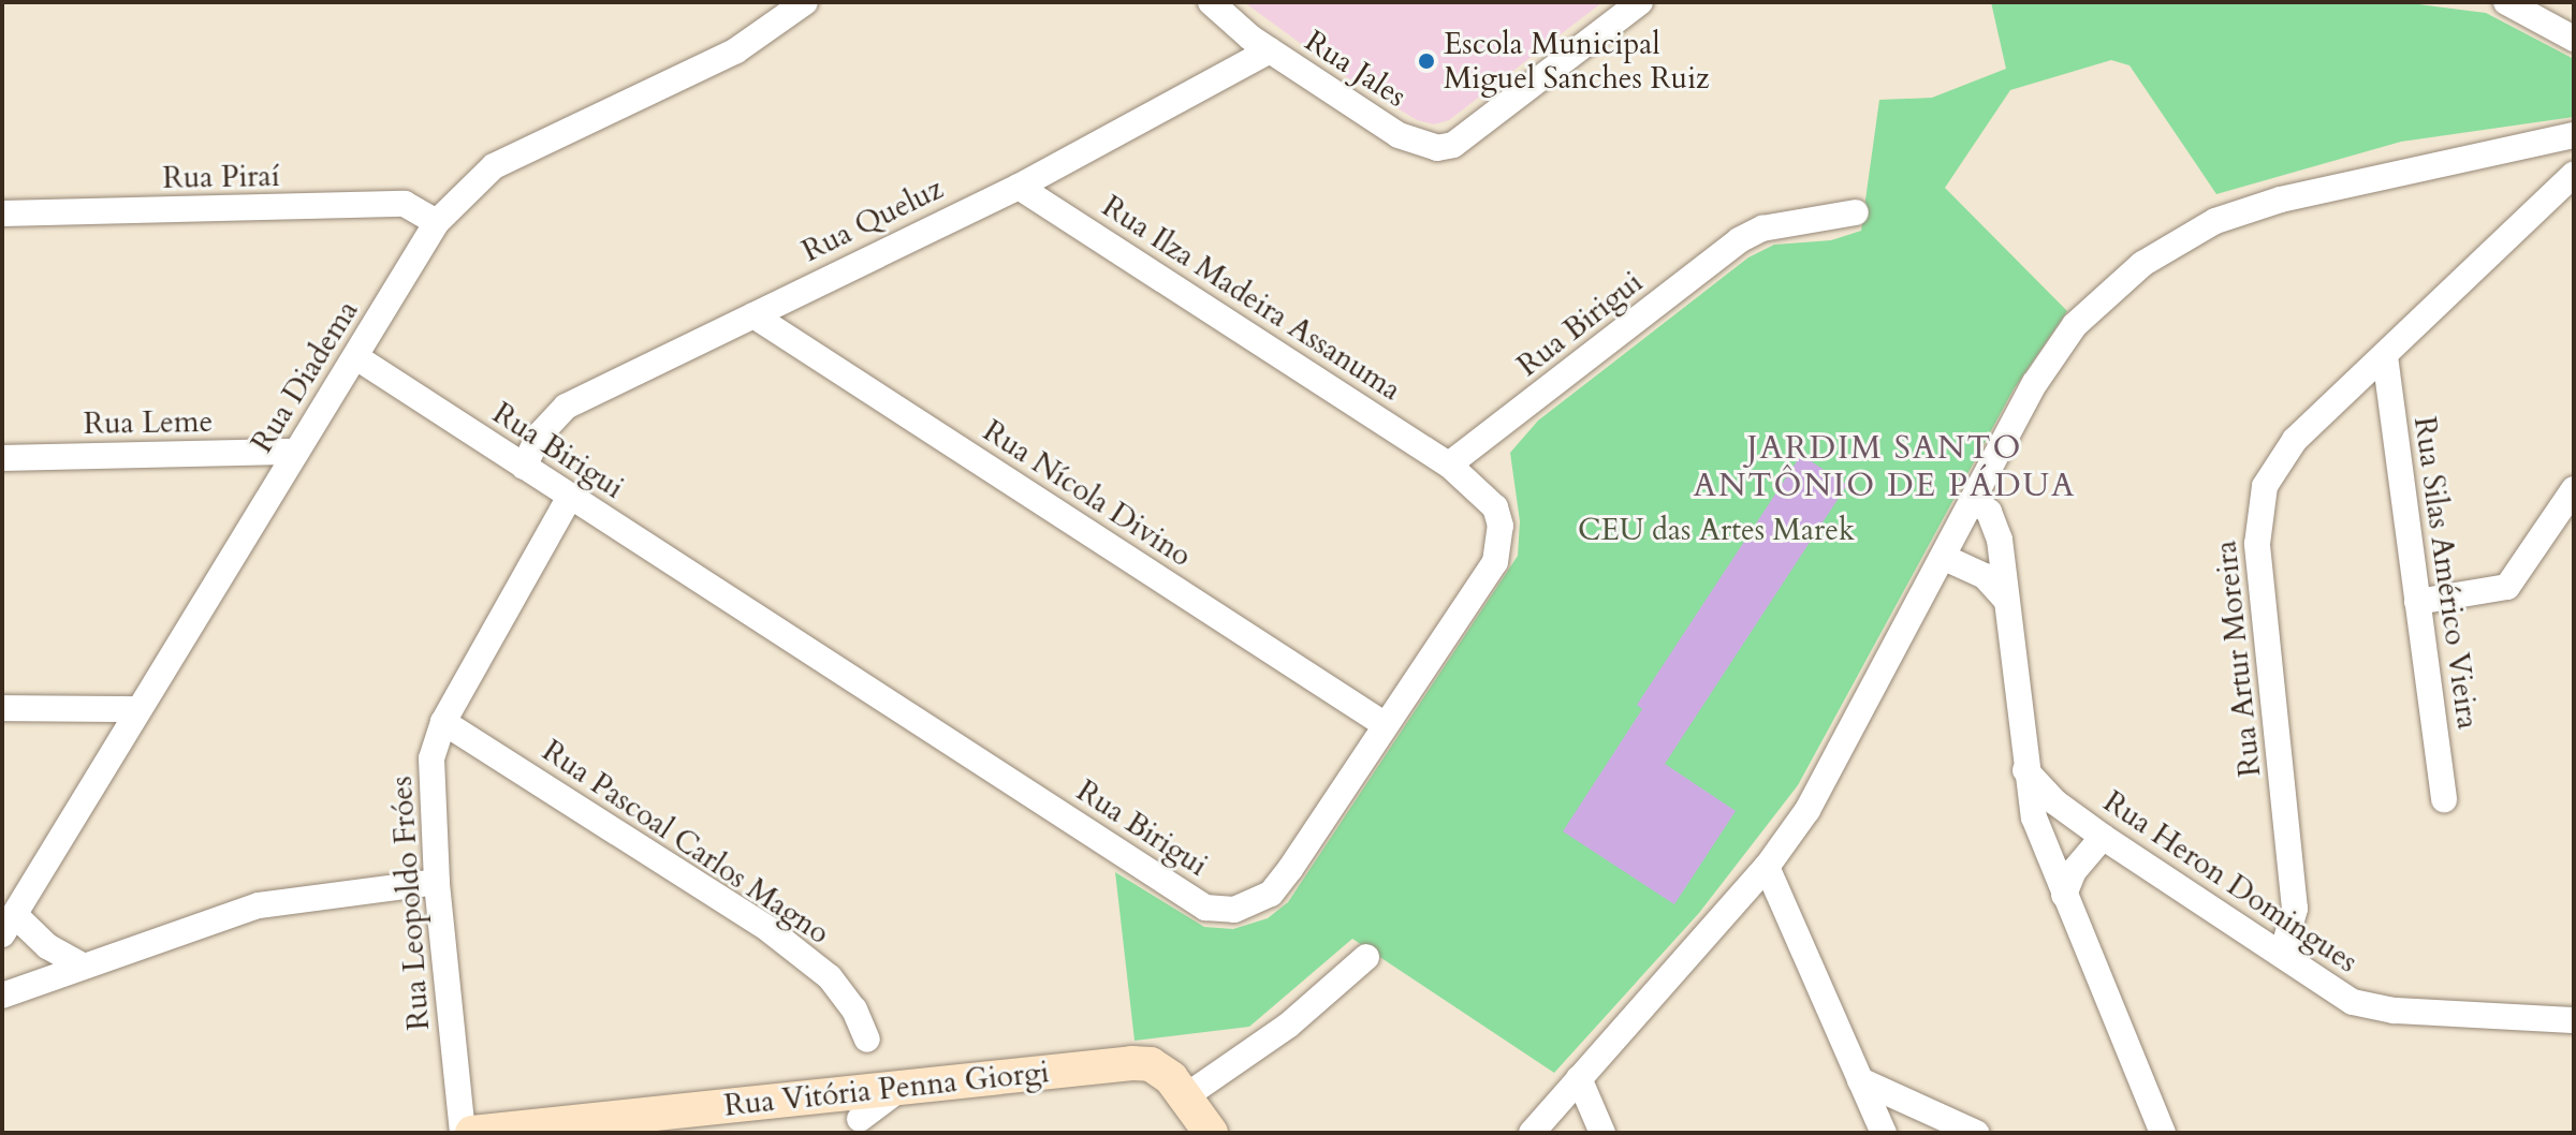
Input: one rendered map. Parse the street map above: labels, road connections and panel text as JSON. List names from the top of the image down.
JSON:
{
  "streets": {
    "street": [
      "Rua Jales",
      "Rua Piraí",
      "Rua Queluz",
      "Rua Ilza Madeira Assanuma",
      "Rua Birigui",
      "Rua Diadema",
      "Rua Leme",
      "Rua Nícola Divino",
      "Rua Silas Américo Vieira",
      "Rua Artur Moreira",
      "Rua Pascoal Carlos Magno",
      "Rua Heron Domingues",
      "Rua Leopoldo Fróes",
      "Rua Vitória Penna Giorgi"
    ]
  },
  "crossings": [
    ["Rua Jales", "Rua Queluz"],
    ["Rua Piraí", "Rua Diadema"],
    ["Rua Queluz", "Rua Ilza Madeira Assanuma"],
    ["Rua Queluz", "Rua Birigui"],
    ["Rua Queluz", "Rua Nícola Divino"],
    ["Rua Ilza Madeira Assanuma", "Rua Birigui"],
    ["Rua Birigui", "Rua Diadema"],
    ["Rua Birigui", "Rua Nícola Divino"],
    ["Rua Birigui", "Rua Leopoldo Fróes"],
    ["Rua Diadema", "Rua Leme"],
    ["Rua Silas Américo Vieira", "Rua Artur Moreira"],
    ["Rua Artur Moreira", "Rua Heron Domingues"],
    ["Rua Pascoal Carlos Magno", "Rua Leopoldo Fróes"]
  ],
  "districts": ["JARDIM SANTO ANTÔNIO DE PÁDUA"],
  "parks": ["CEU das Artes Marek"],
  "places": ["Escola Municipal Miguel Sanches Ruiz"]
}
